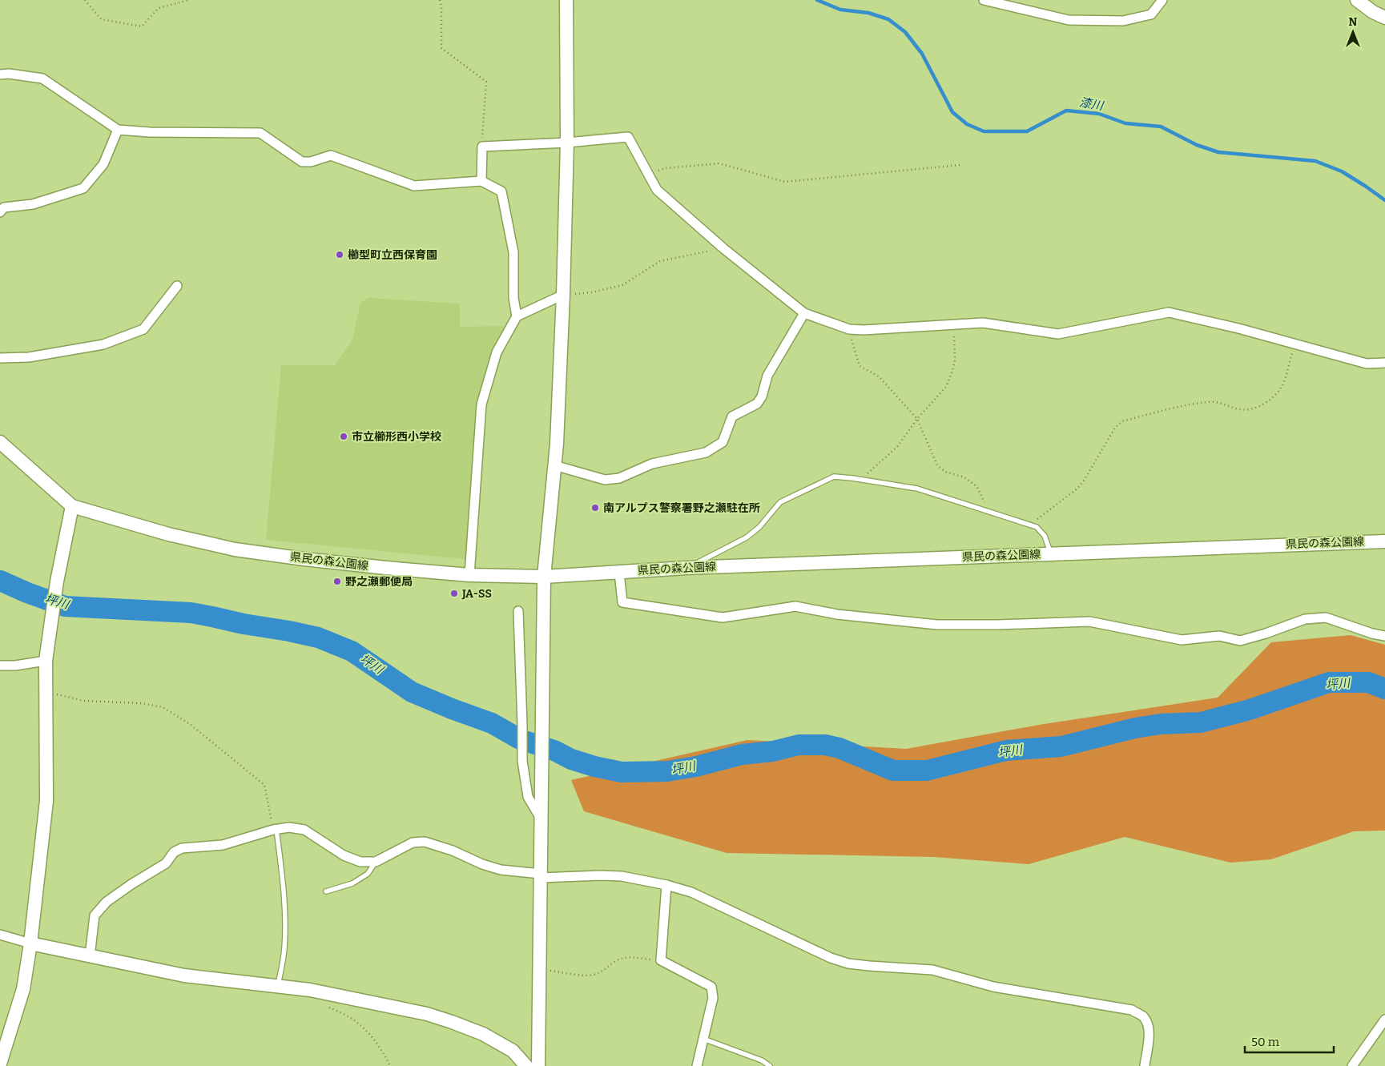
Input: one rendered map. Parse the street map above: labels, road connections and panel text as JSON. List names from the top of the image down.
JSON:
{
  "streets": {
    "street": ["県民の森公園線"]
  },
  "water": ["漆川", "坪川"],
  "places": [
    "櫛型町立西保育園",
    "市立櫛形西小学校",
    "南アルプス警察署野之瀬駐在所",
    "野之瀬郵便局",
    "JA-SS"
  ],
  "scale_bar": "50 m",
  "north": "top"
}
